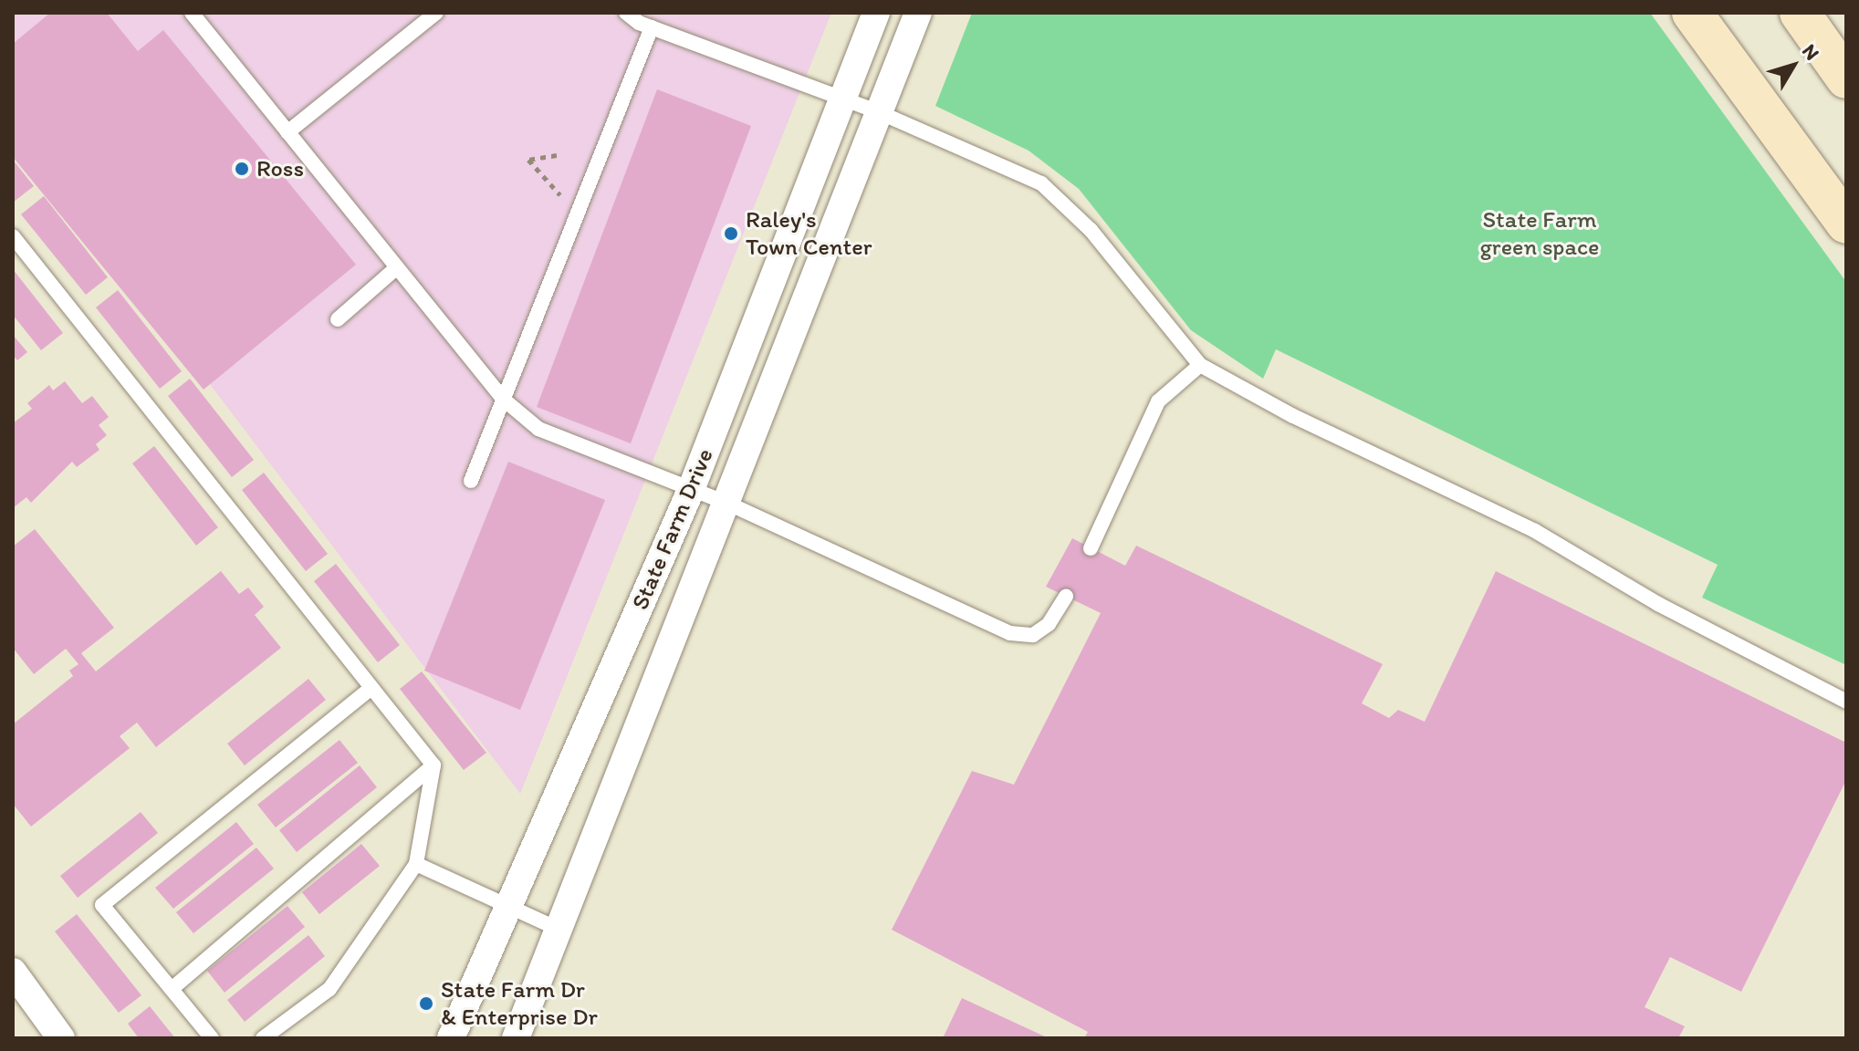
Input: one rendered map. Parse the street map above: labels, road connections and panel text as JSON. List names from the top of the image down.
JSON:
{
  "streets": {
    "street": ["State Farm Drive"]
  },
  "parks": ["State Farm green space"],
  "places": ["Ross", "Raley's Town Center", "State Farm Dr & Enterprise Dr"],
  "north": "top right"
}
